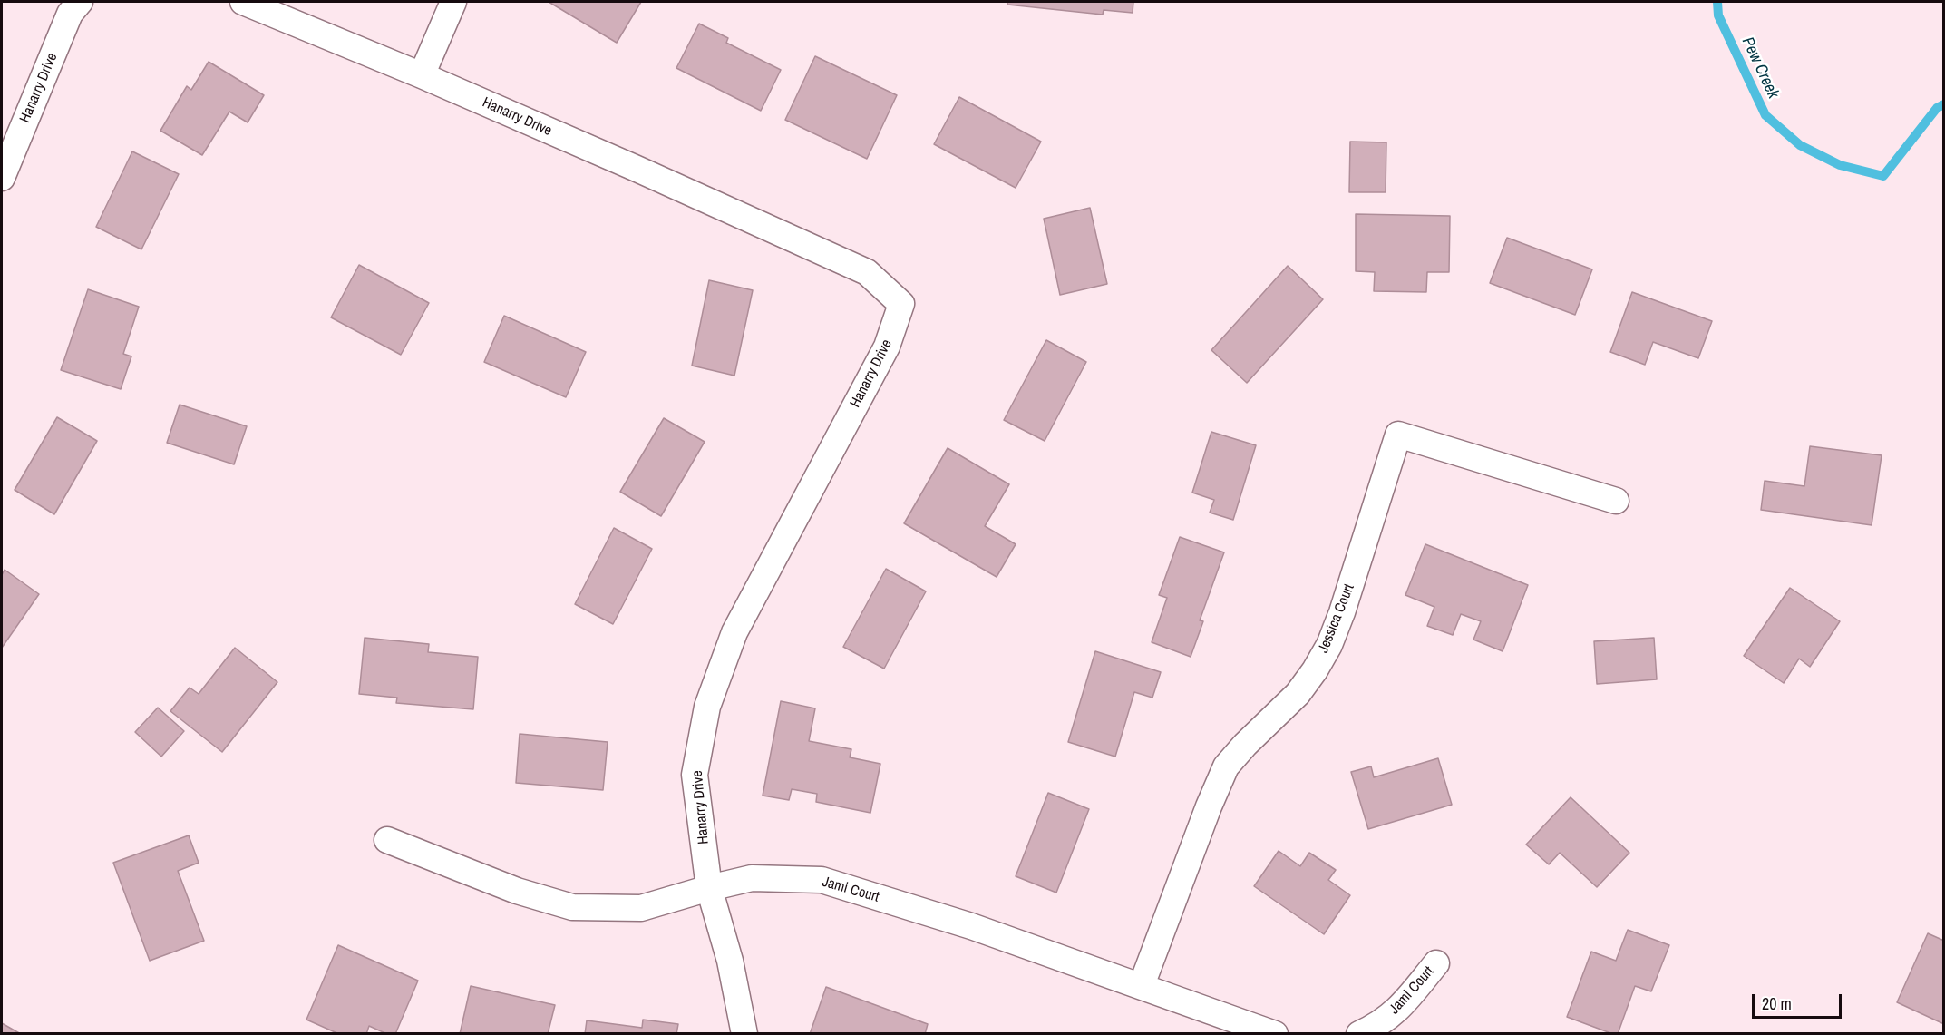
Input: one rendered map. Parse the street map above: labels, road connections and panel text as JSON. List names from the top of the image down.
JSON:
{
  "streets": {
    "street": ["Hanarry Drive", "Jessica Court", "Jami Court"]
  },
  "crossings": [
    ["Hanarry Drive", "Jami Court"],
    ["Jessica Court", "Jami Court"]
  ],
  "water": ["Pew Creek"],
  "scale_bar": "20 m"
}
